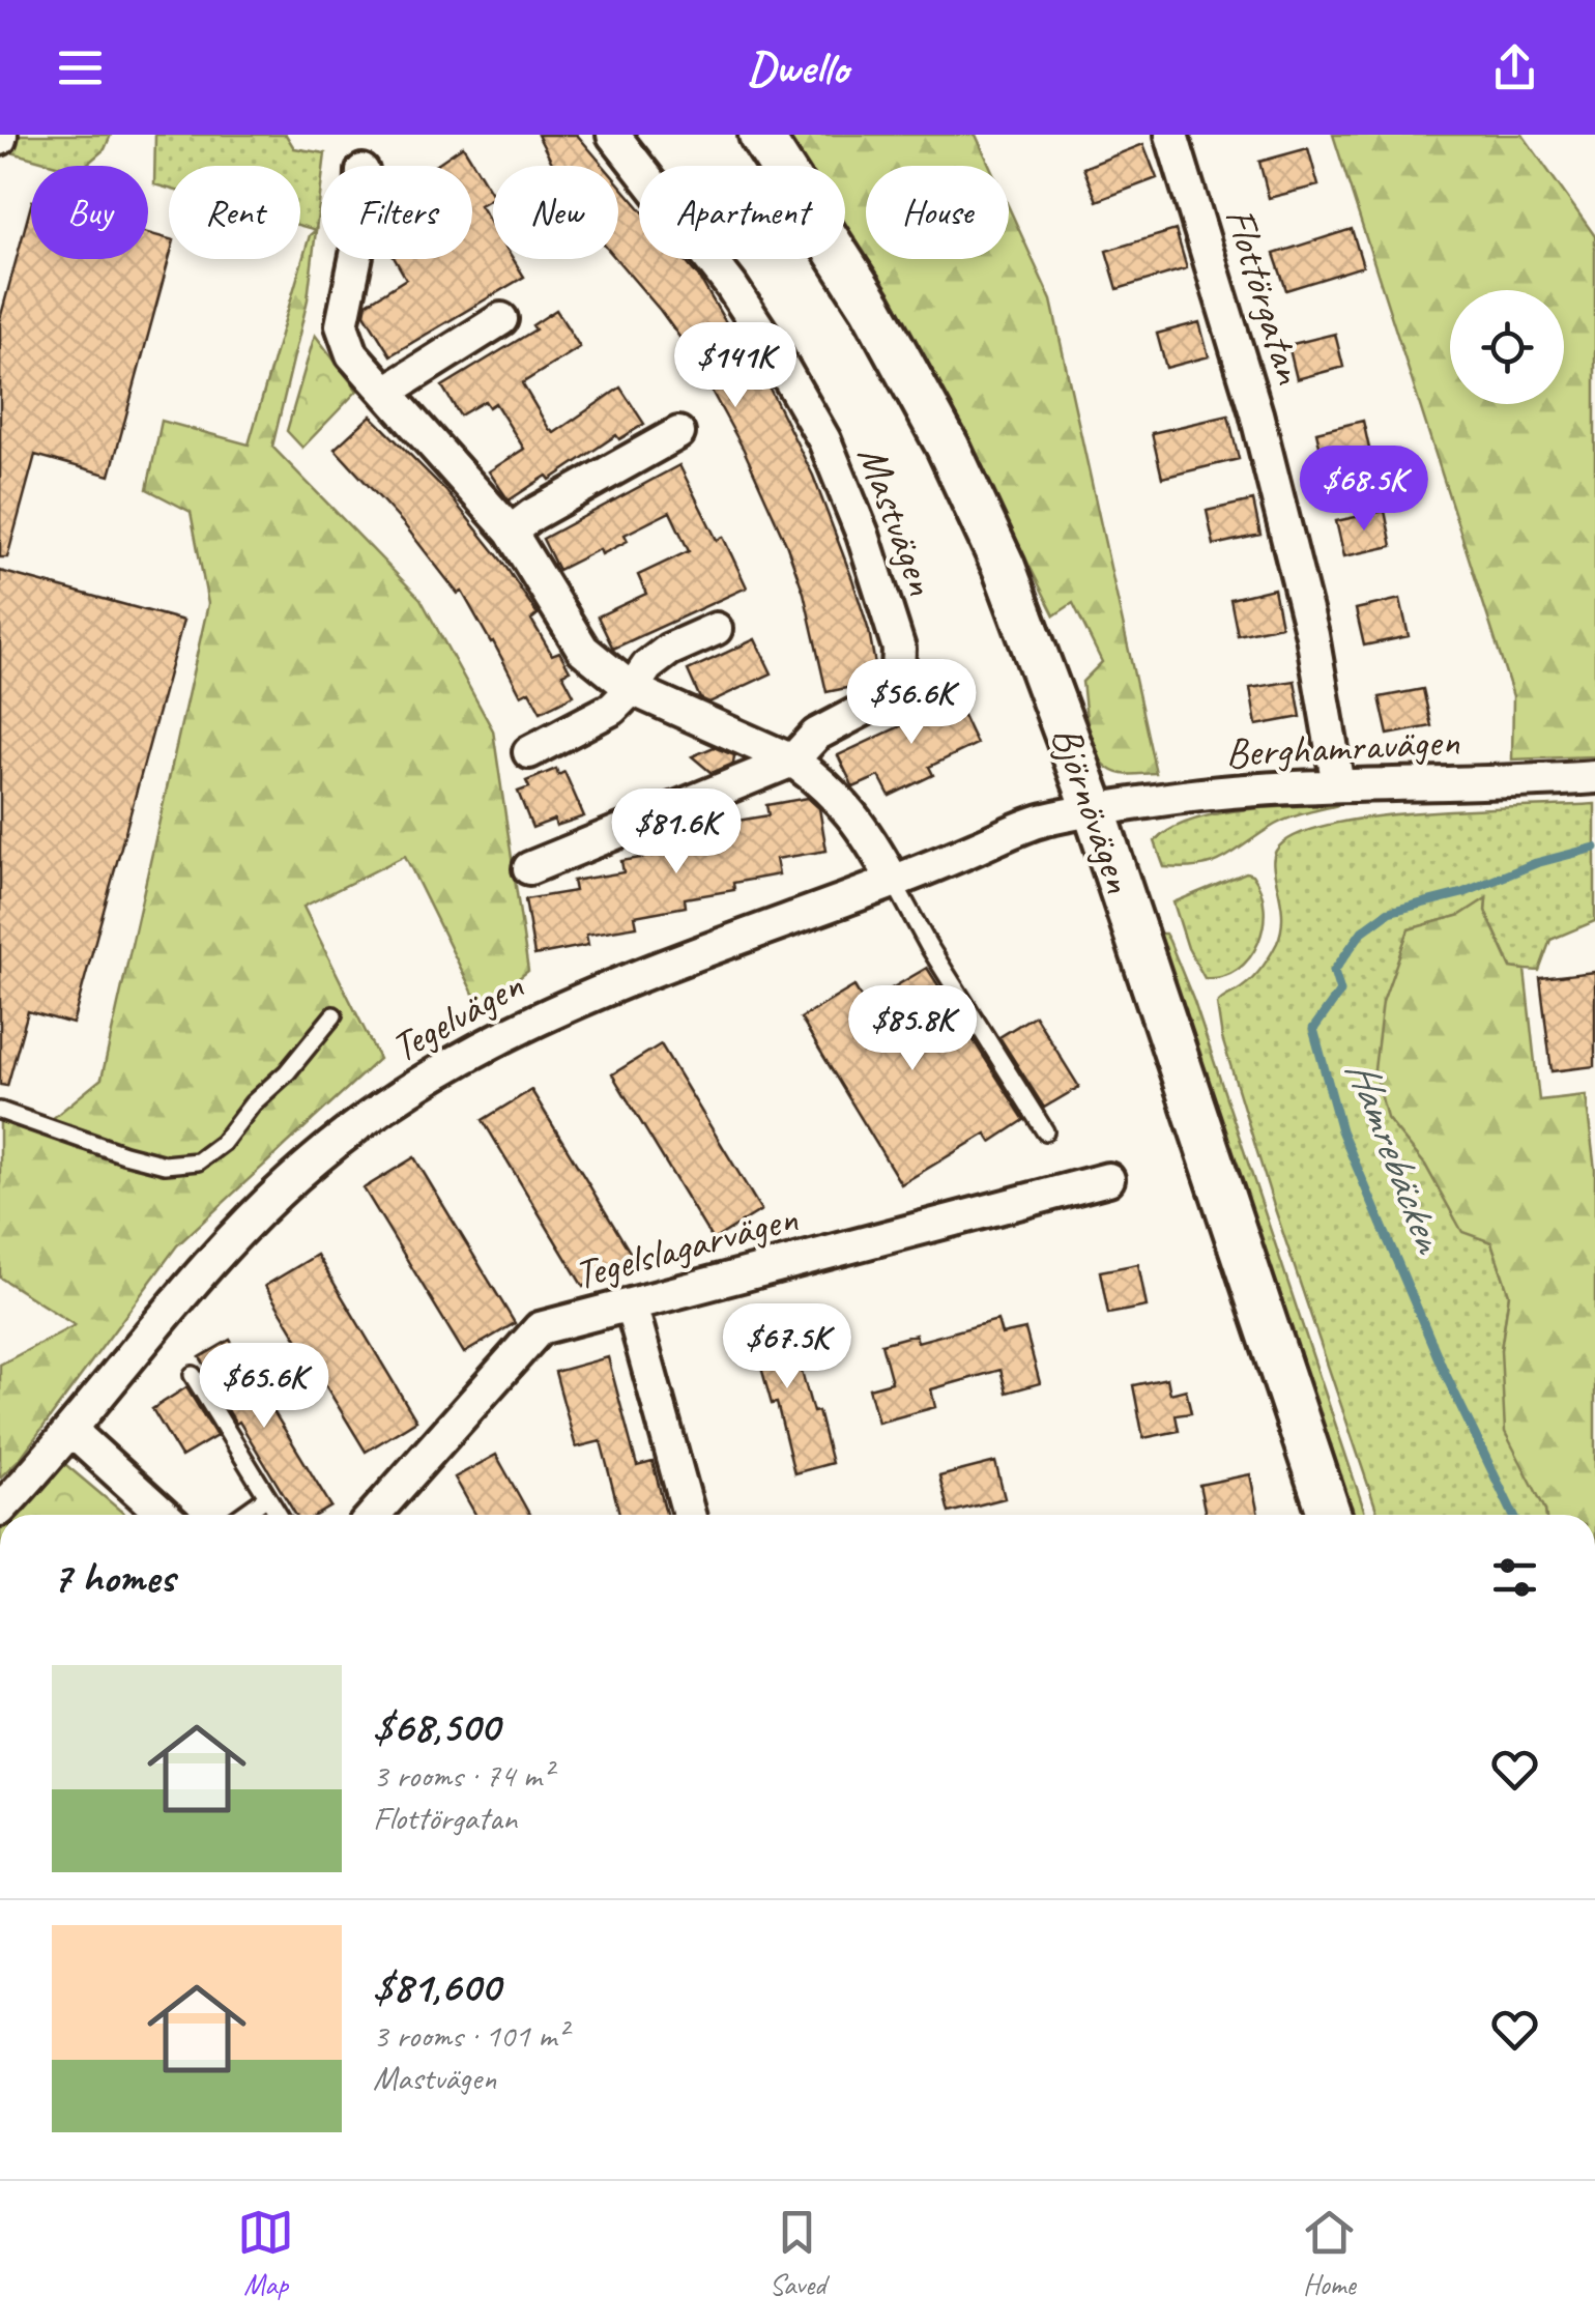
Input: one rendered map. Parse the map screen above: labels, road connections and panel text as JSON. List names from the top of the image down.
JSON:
{
  "streets": {
    "main road": ["Björnövägen"],
    "street": [
      "Flottörgatan",
      "Mastvägen",
      "Berghamravägen",
      "Tegelvägen",
      "Tegelslagarvägen"
    ]
  },
  "crossings": [
    ["Flottörgatan", "Berghamravägen"],
    ["Berghamravägen", "Björnövägen"],
    ["Berghamravägen", "Tegelvägen"],
    ["Björnövägen", "Tegelvägen"]
  ],
  "water": ["Hamrebäcken"],
  "page": {
    "header": "Dwello",
    "chip": [
      "Buy",
      "Rent",
      "Filters",
      "New",
      "Apartment",
      "House"
    ],
    "price": [
      "$141K",
      "$68.5K",
      "$56.6K",
      "$81.6K",
      "$85.8K",
      "$67.5K",
      "$65.6K"
    ],
    "heading": "7 homes",
    "list": [
      {
        "name": "$68,500",
        "note": "3 rooms · 74 m² · Flottörgatan"
      },
      {
        "name": "$81,600",
        "note": "3 rooms · 101 m² · Mastvägen"
      }
    ],
    "tabs": ["Map", "Saved", "Home"]
  }
}
